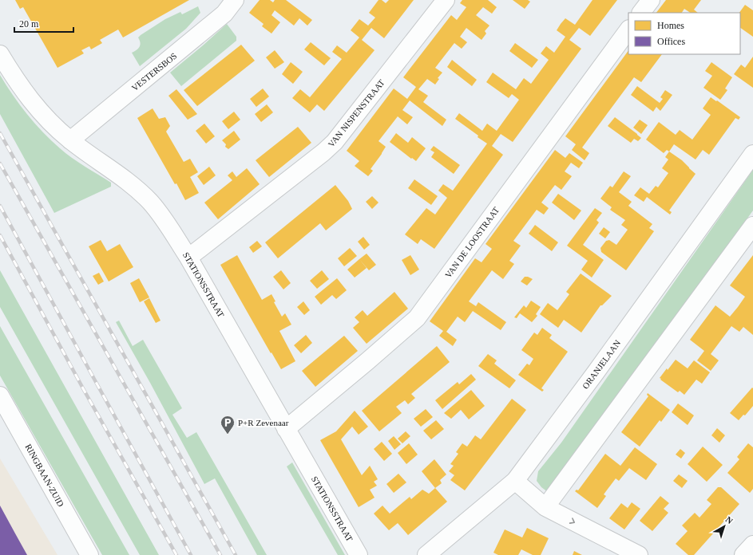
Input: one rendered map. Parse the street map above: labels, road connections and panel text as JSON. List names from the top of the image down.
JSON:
{
  "streets": {
    "street": [
      "VESTERSBOS",
      "VAN NISPENSTRAAT",
      "VAN DE LOOSTRAAT",
      "STATIONSSTRAAT",
      "ORANJELAAN",
      "RINGBAAN-ZUID"
    ]
  },
  "crossings": [
    ["VESTERSBOS", "STATIONSSTRAAT"],
    ["VAN NISPENSTRAAT", "STATIONSSTRAAT"],
    ["VAN DE LOOSTRAAT", "STATIONSSTRAAT"]
  ],
  "places": {
    "parking": ["P+R Zevenaar"]
  },
  "legend": ["Homes", "Offices"],
  "scale_bar": "20 m",
  "north": "top right"
}
